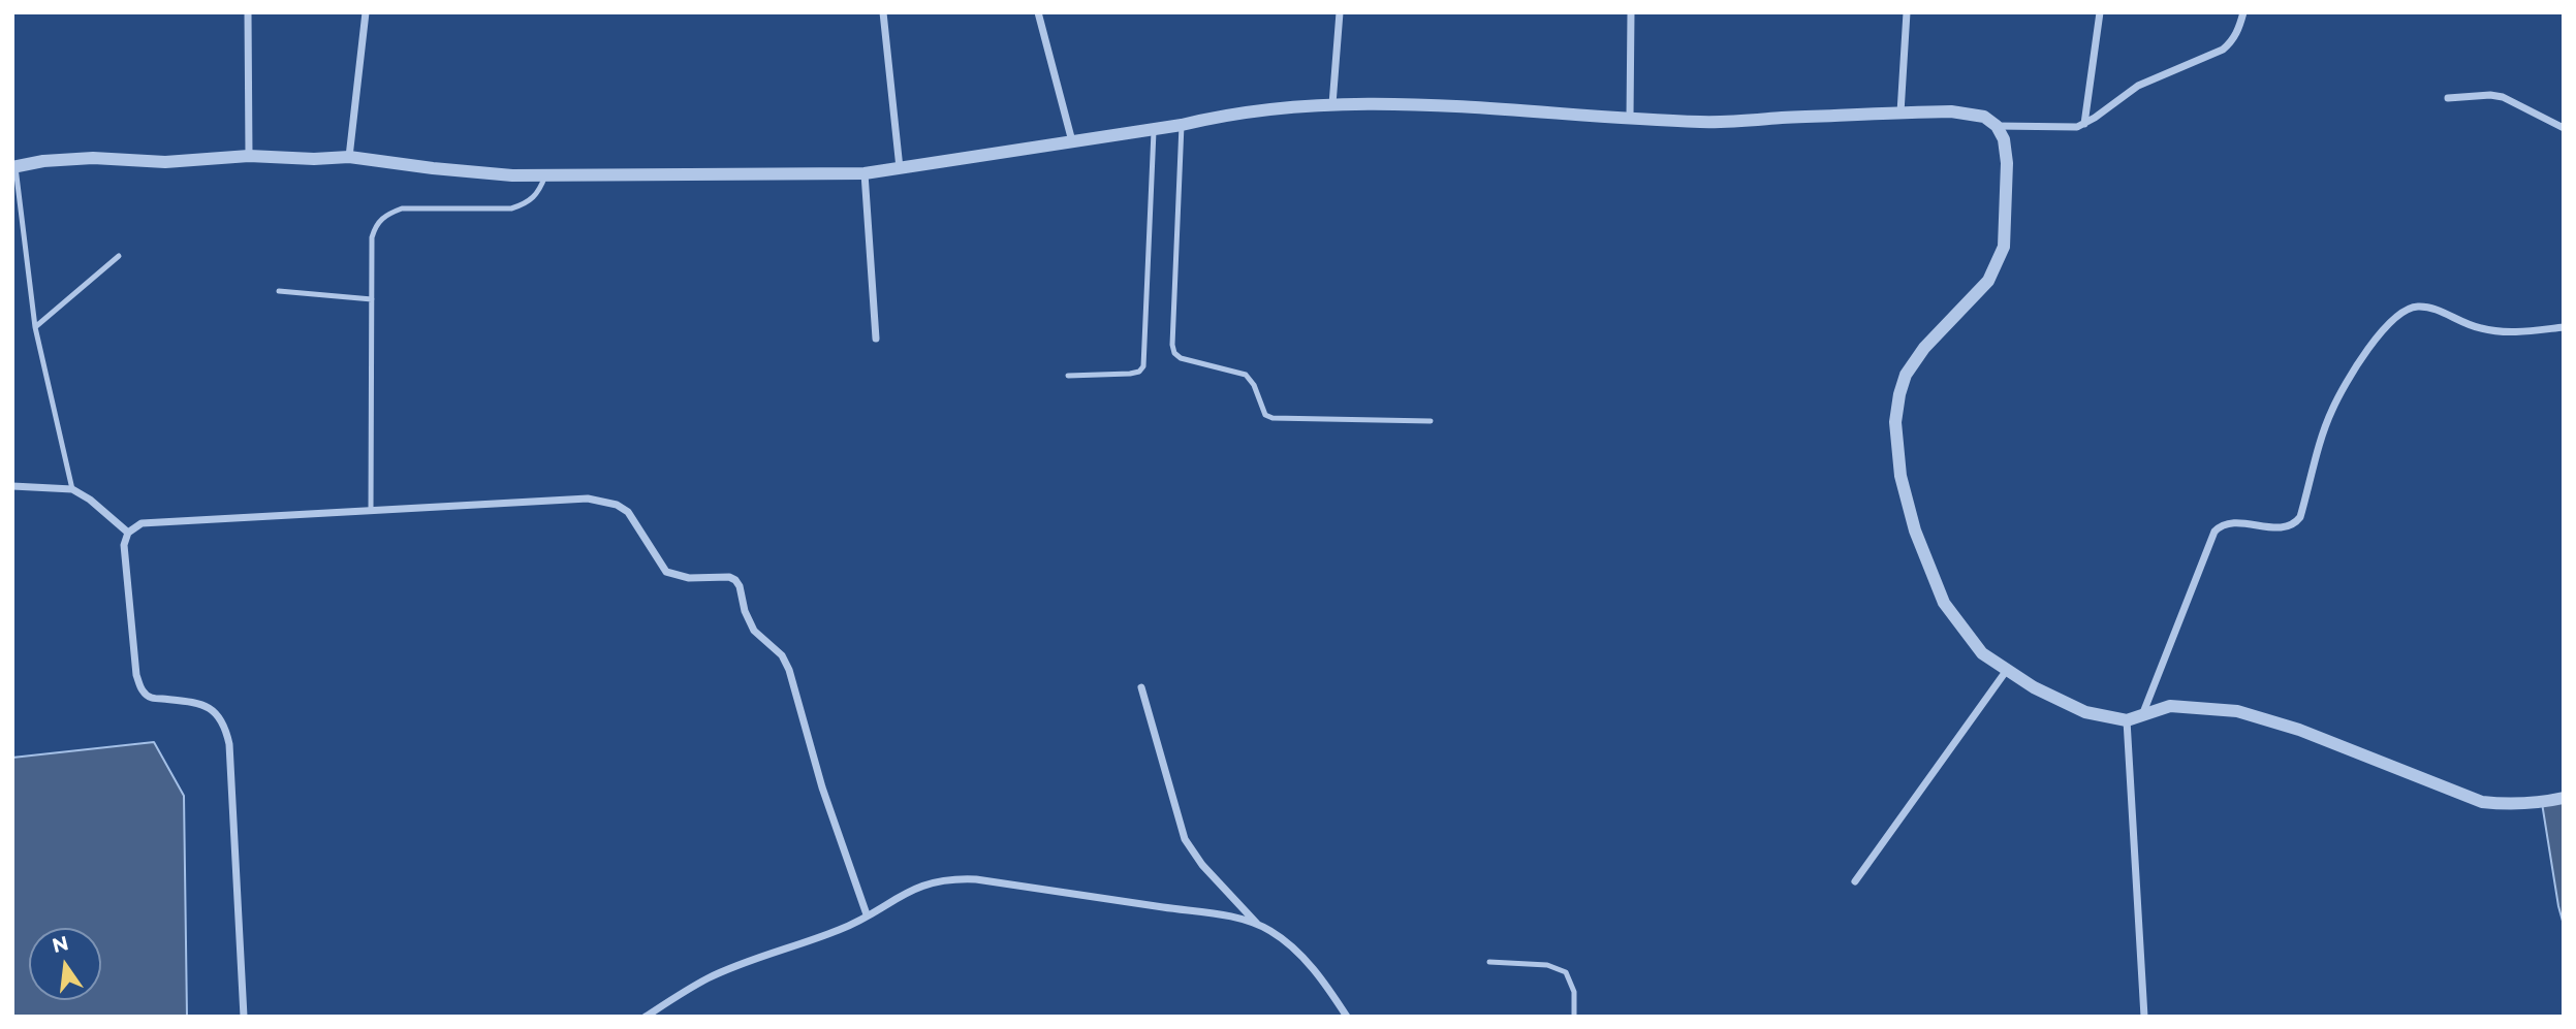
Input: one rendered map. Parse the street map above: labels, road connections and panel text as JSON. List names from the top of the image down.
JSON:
{
  "north": "top"
}
